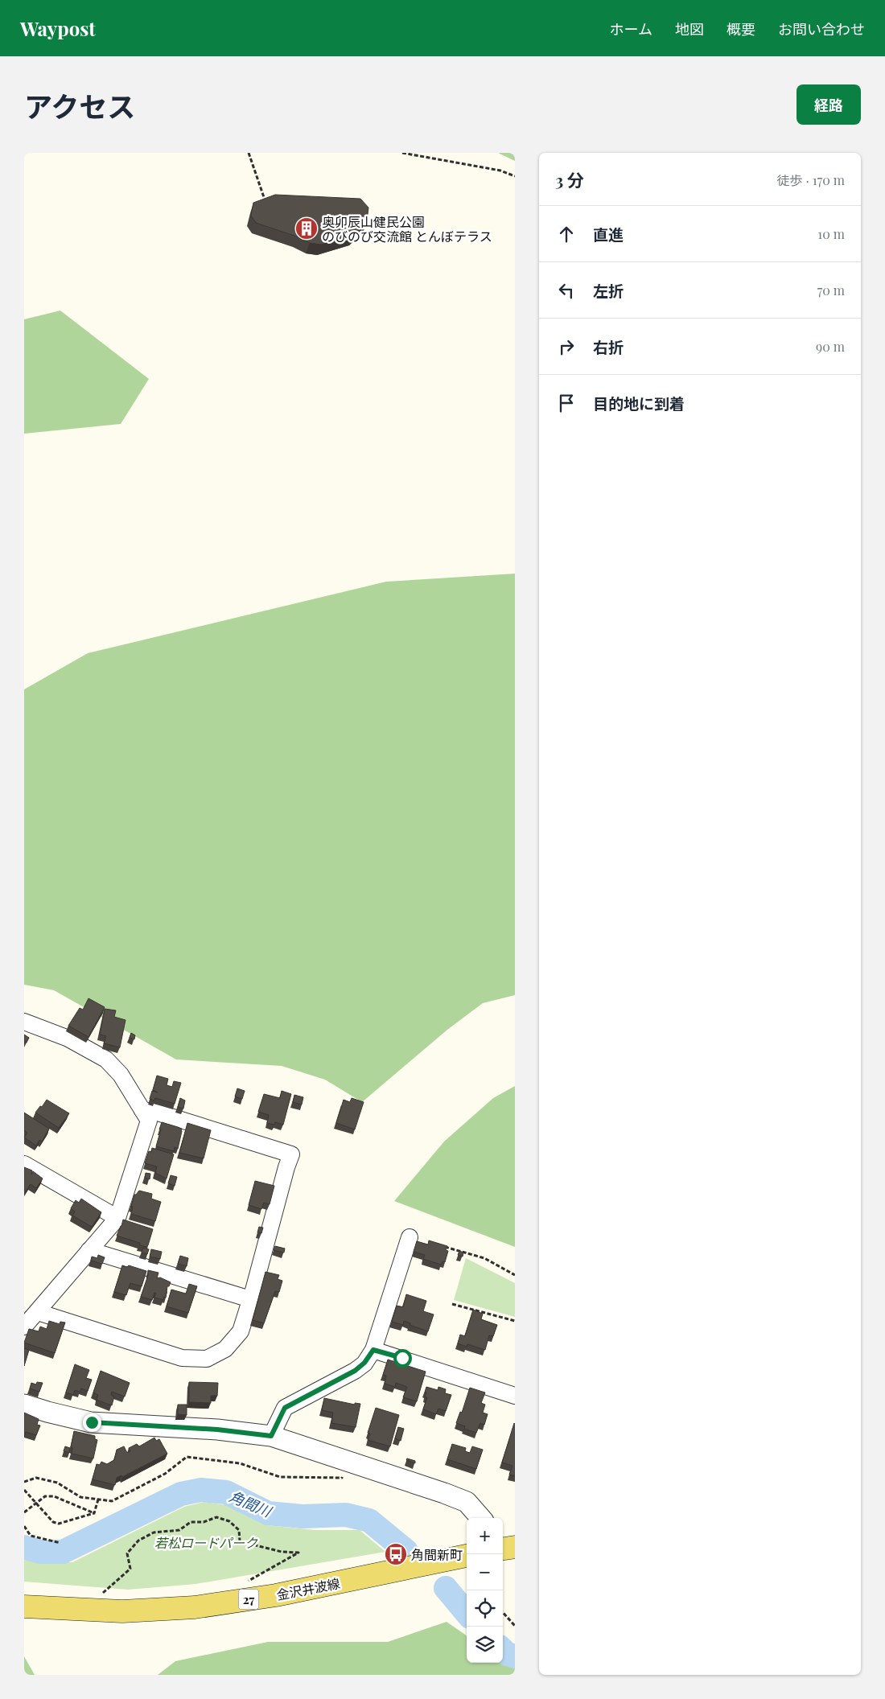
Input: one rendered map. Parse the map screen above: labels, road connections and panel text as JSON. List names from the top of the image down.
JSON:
{
  "streets": {
    "main road": ["金沢井波線", "27"]
  },
  "water": ["角間川"],
  "parks": ["若松ロードパーク"],
  "places": {
    "building": ["奥卯辰山健民公園 のびのび交流館 とんぼテラス"],
    "bus stop": ["角間新町"]
  },
  "page": {
    "header": "Waypost",
    "nav": [
      "ホーム",
      "地図",
      "概要",
      "お問い合わせ"
    ],
    "title": "アクセス",
    "buttons": "経路",
    "heading": ["3 分", "徒歩 · 170 m"],
    "list": [
      ["直進", "10 m"],
      ["左折", "70 m"],
      ["右折", "90 m"],
      "目的地に到着"
    ],
    "map_buttons": ["+", "−"]
  }
}
